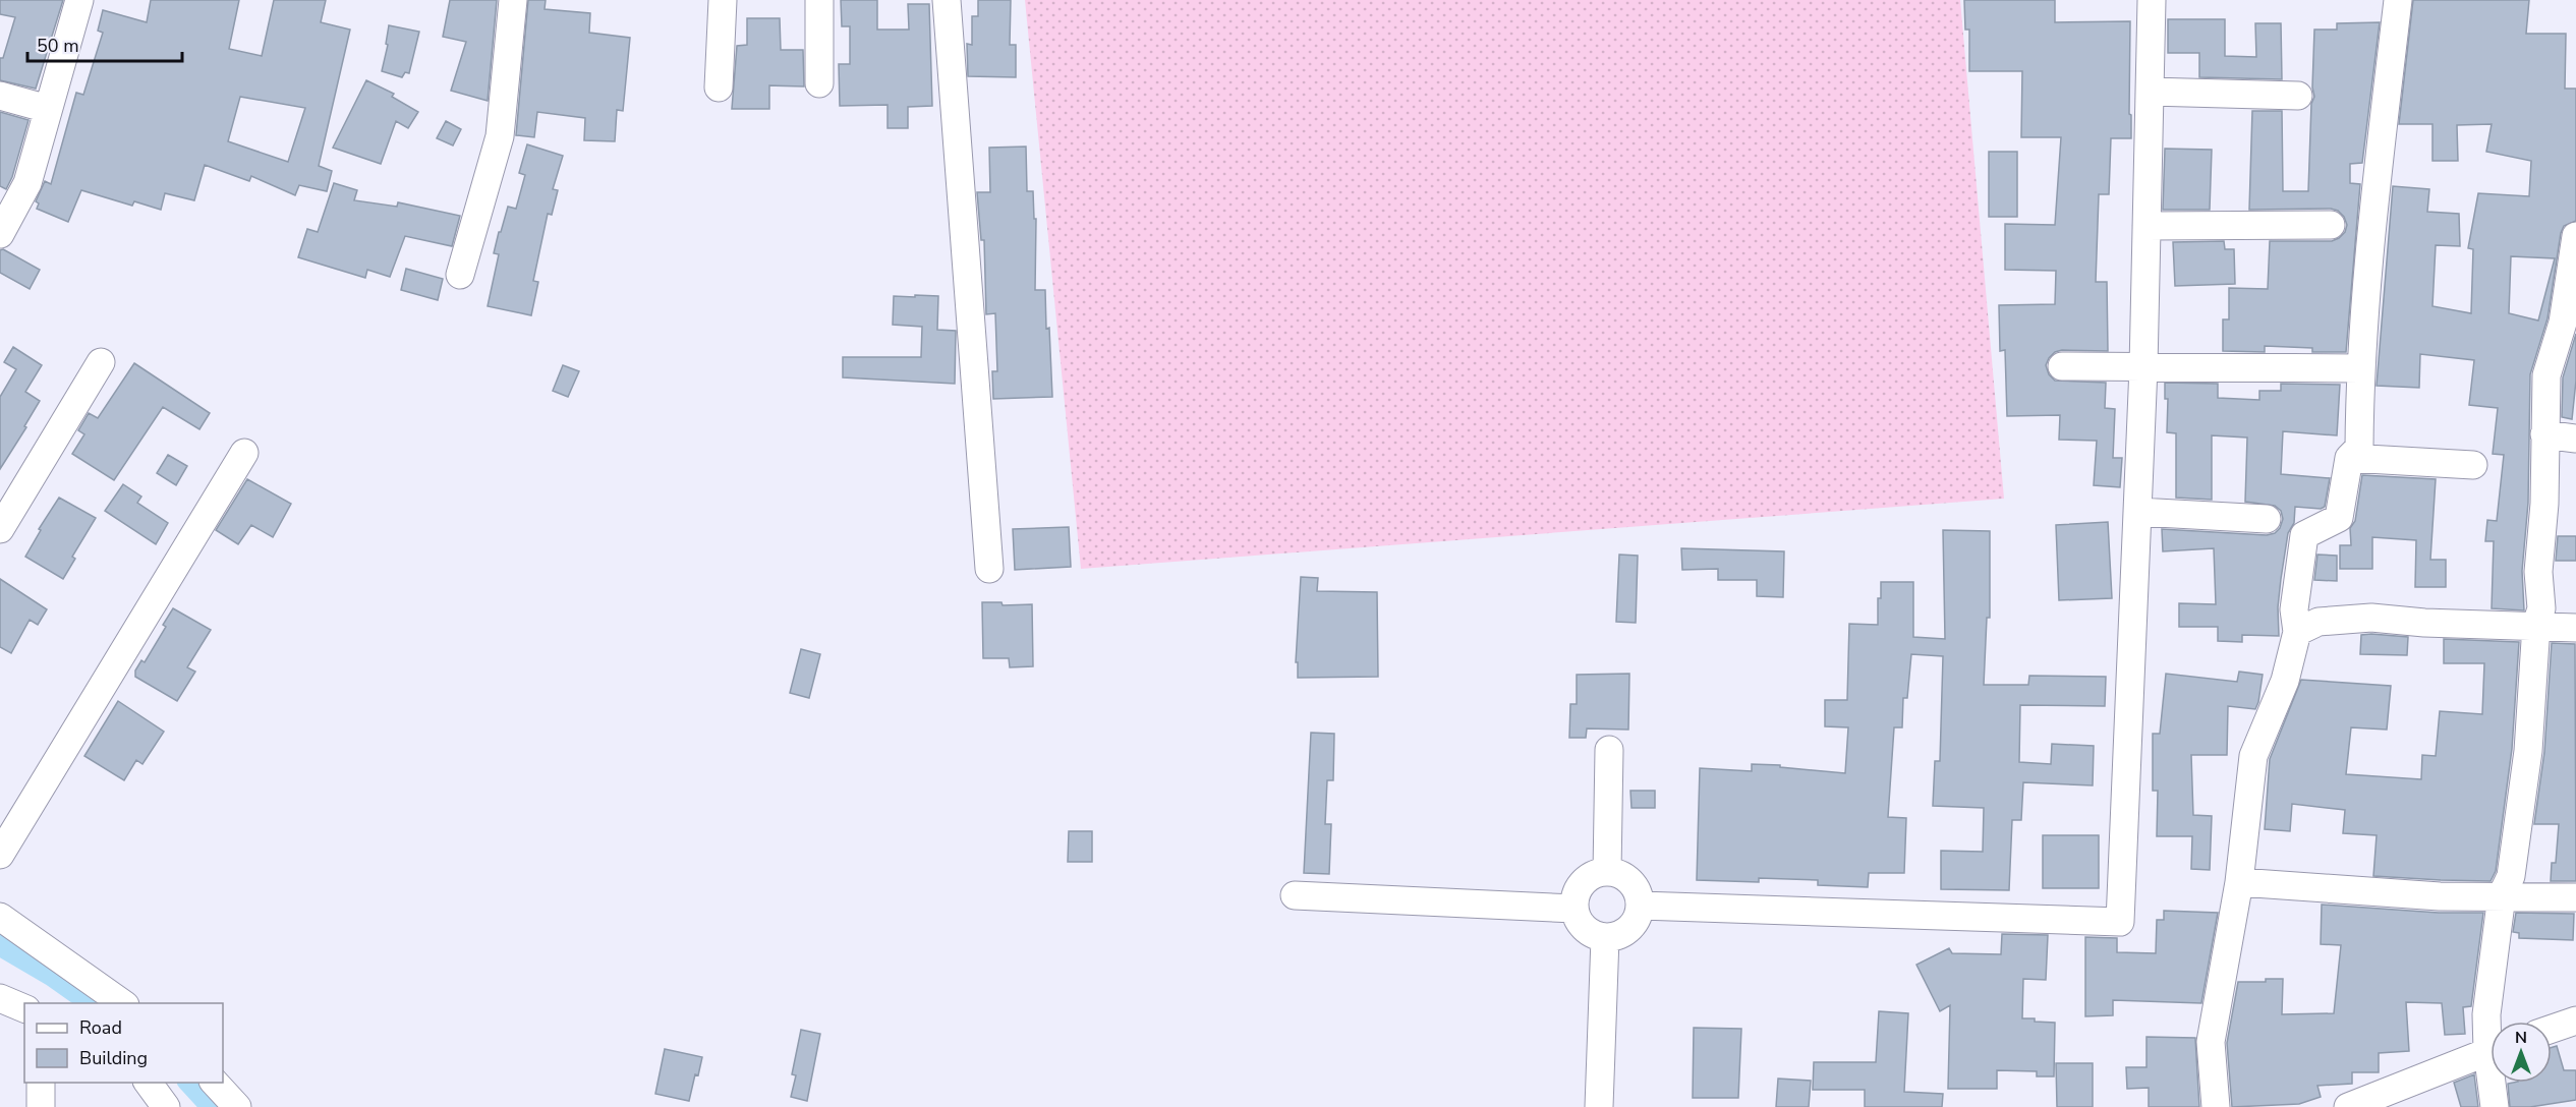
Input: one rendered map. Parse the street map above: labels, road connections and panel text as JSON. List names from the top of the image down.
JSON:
{
  "legend": ["Road", "Building"],
  "scale_bar": "50 m",
  "north": "top"
}
